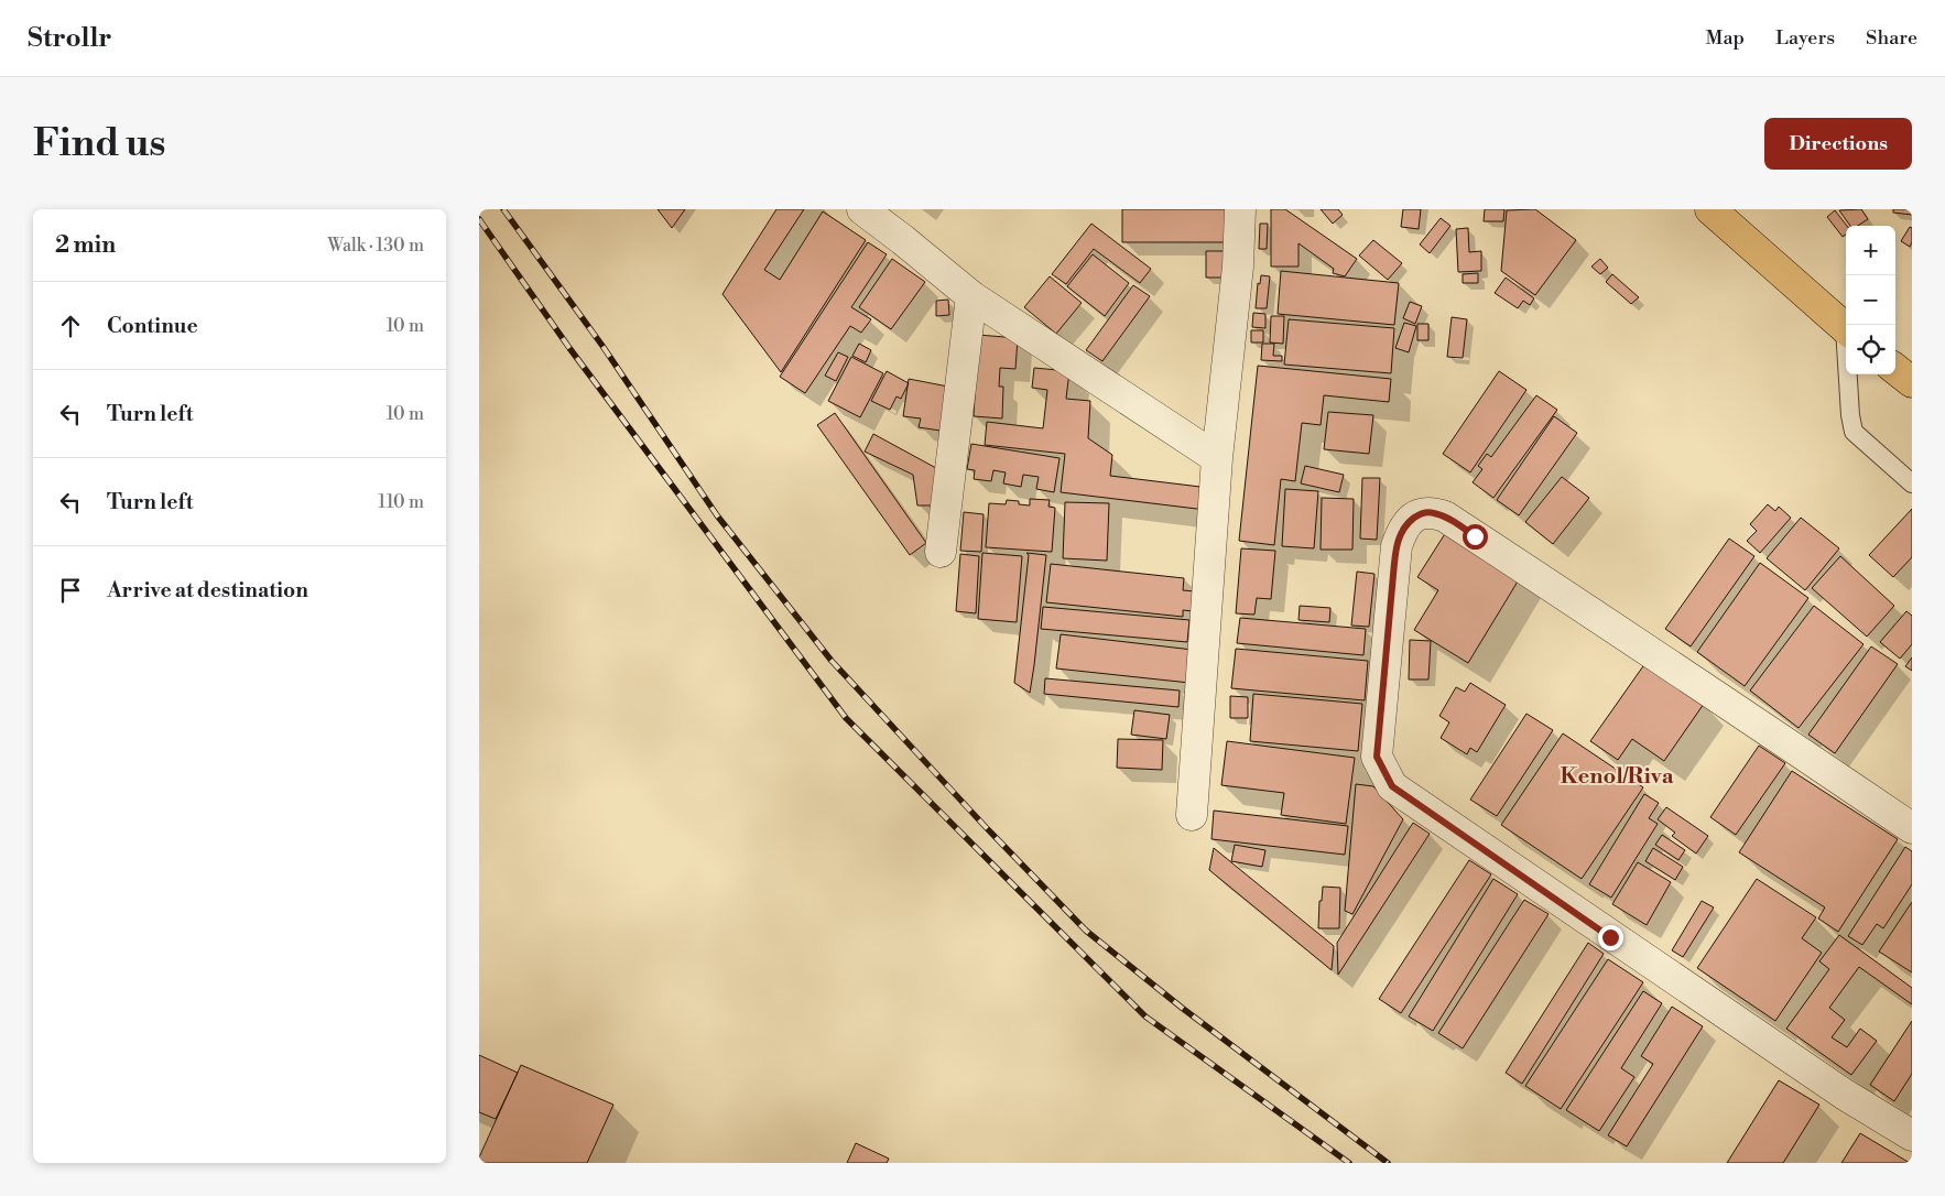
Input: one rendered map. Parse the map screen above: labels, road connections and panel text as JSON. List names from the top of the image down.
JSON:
{
  "districts": ["Kenol/Riva"],
  "page": {
    "header": "Strollr",
    "nav": ["Map", "Layers", "Share"],
    "buttons": "Directions",
    "title": "Find us",
    "heading": ["2 min", "Walk · 130 m"],
    "map_buttons": ["+", "−"],
    "list": [
      ["Continue", "10 m"],
      ["Turn left", "10 m"],
      ["Turn left", "110 m"],
      "Arrive at destination"
    ]
  }
}
